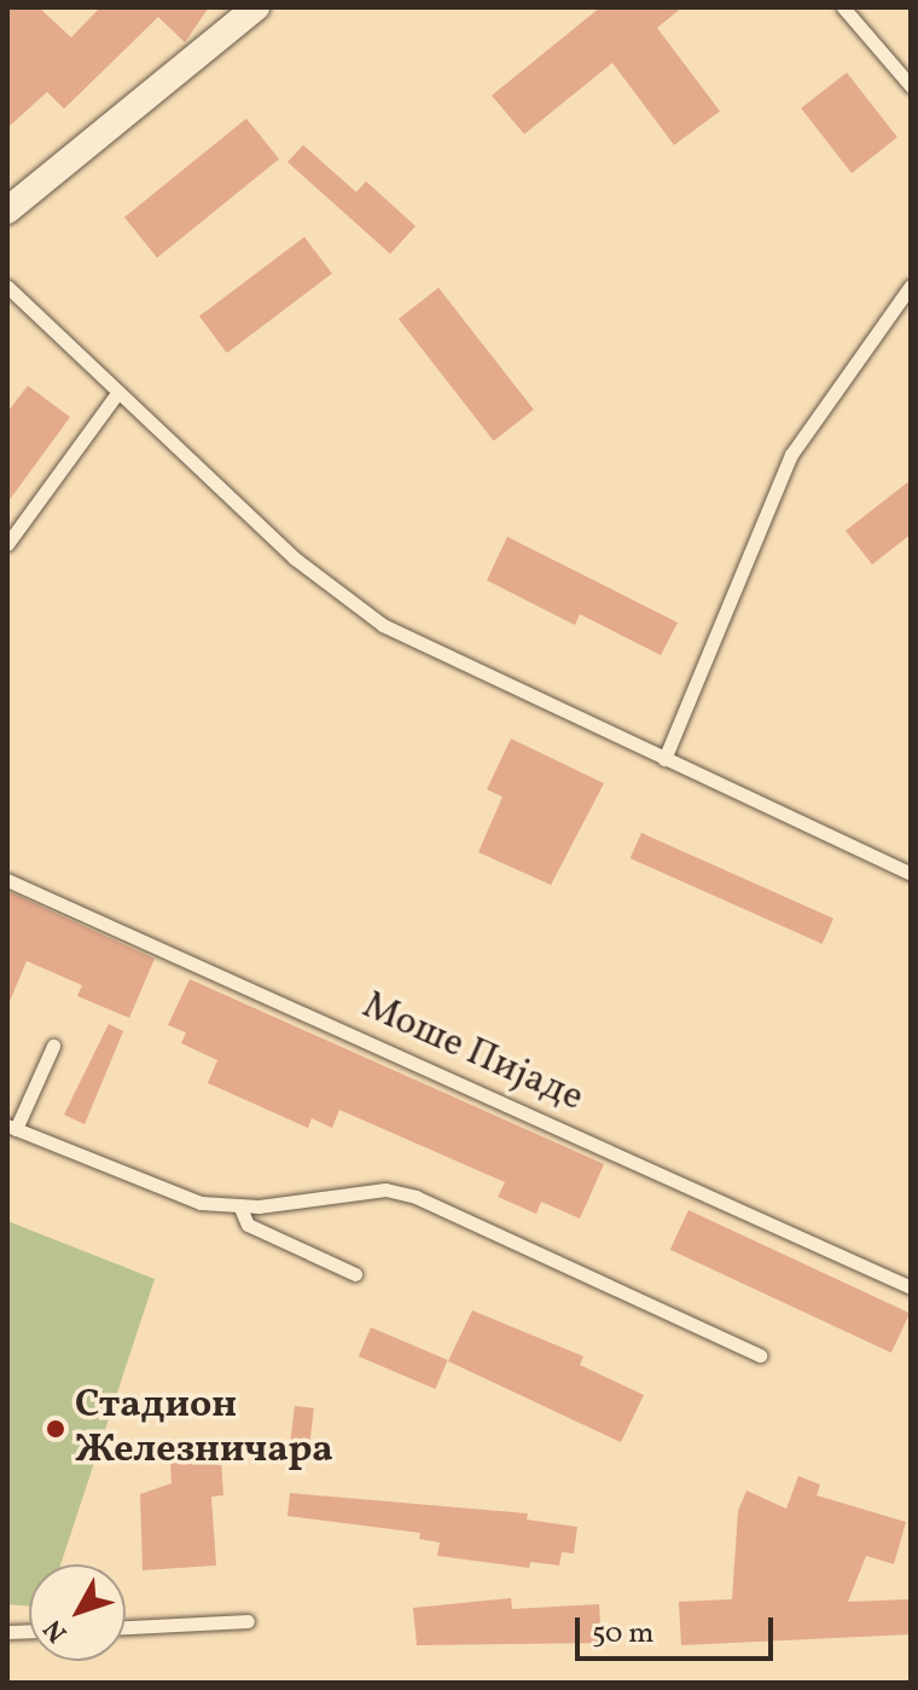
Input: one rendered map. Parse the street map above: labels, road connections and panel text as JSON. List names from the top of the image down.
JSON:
{
  "streets": {
    "lane": ["Моше Пијаде"]
  },
  "places": ["Стадион Железничара"],
  "scale_bar": "50 m",
  "north": "bottom left"
}
